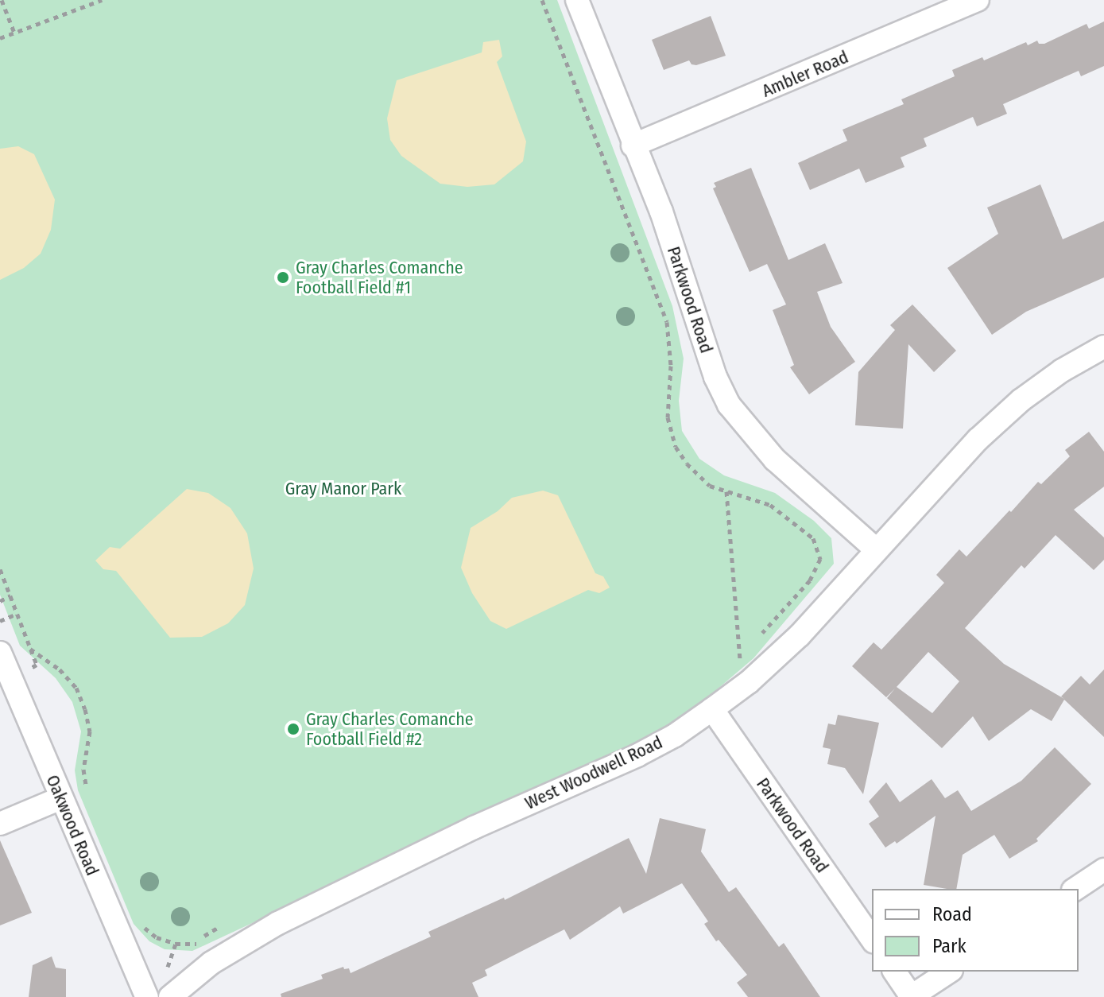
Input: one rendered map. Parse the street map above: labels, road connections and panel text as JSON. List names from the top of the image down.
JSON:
{
  "streets": {
    "street": [
      "Ambler Road",
      "Parkwood Road",
      "West Woodwell Road",
      "Oakwood Road"
    ]
  },
  "crossings": [
    ["Ambler Road", "Parkwood Road"],
    ["Parkwood Road", "West Woodwell Road"]
  ],
  "parks": ["Gray Manor Park"],
  "places": ["Gray Charles Comanche Football Field #1", "Gray Charles Comanche Football Field #2"],
  "legend": ["Road", "Park"]
}
